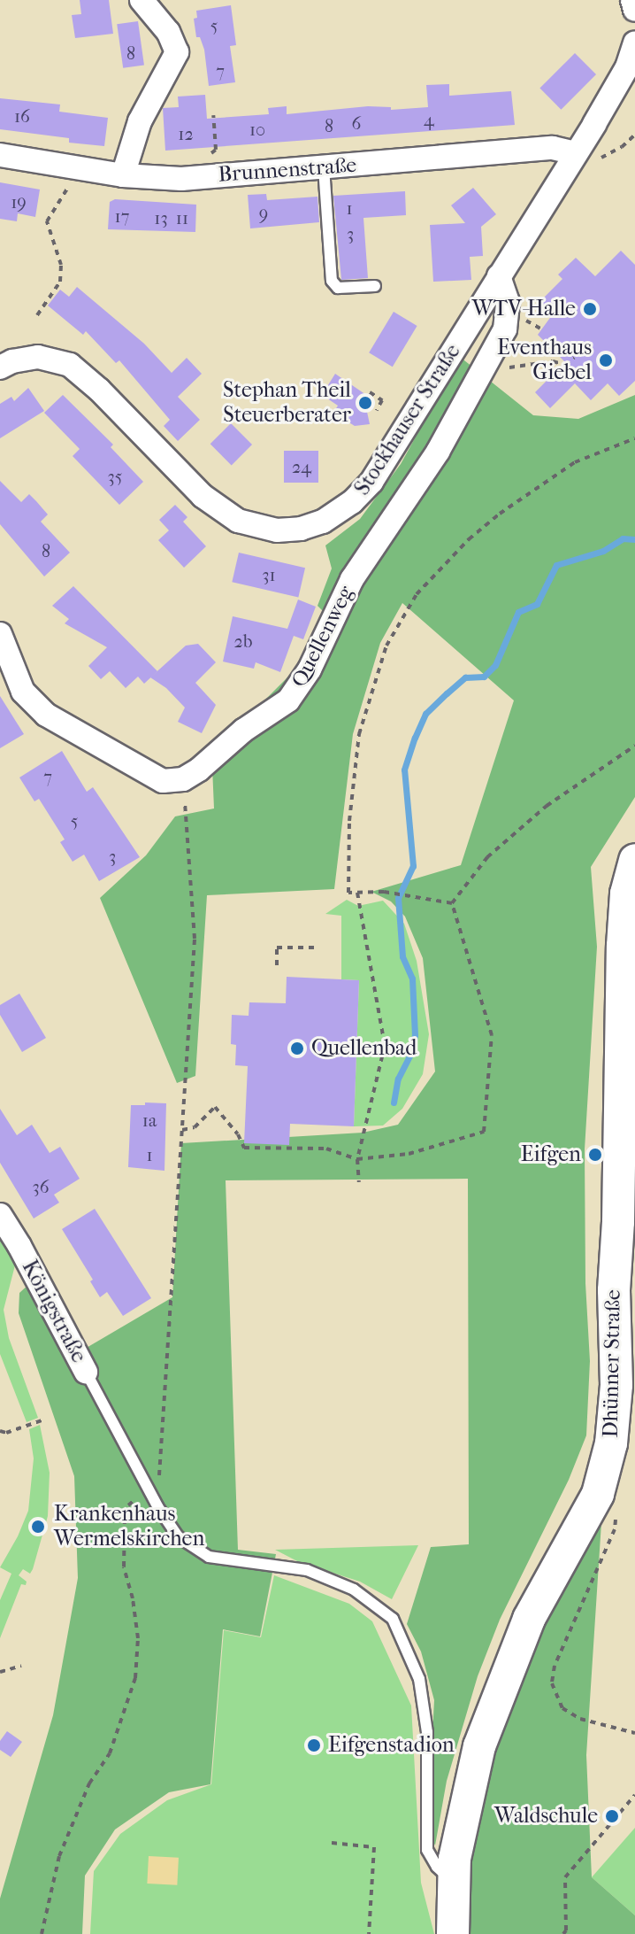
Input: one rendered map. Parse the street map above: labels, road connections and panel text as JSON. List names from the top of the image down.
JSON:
{
  "streets": {
    "main road": ["Dhünner Straße"],
    "street": [
      "Brunnenstraße",
      "Stockhauser Straße",
      "Quellenweg",
      "Königstraße"
    ]
  },
  "crossings": [
    ["Brunnenstraße", "Stockhauser Straße"],
    ["Stockhauser Straße", "Quellenweg"]
  ],
  "places": [
    "WTV-Halle",
    "Eventhaus Giebel",
    "Stephan Theil Steuerberater",
    "Quellenbad",
    "Eifgen",
    "Krankenhaus Wermelskirchen",
    "Eifgenstadion",
    "Waldschule"
  ],
  "house_numbers": [
    "5",
    "8",
    "7",
    "16",
    "4",
    "6",
    "8",
    "10",
    "12",
    "19",
    "1",
    "9",
    "17",
    "13",
    "11",
    "3",
    "24",
    "35",
    "8",
    "31",
    "2b",
    "7",
    "5",
    "3",
    "1a",
    "1",
    "36"
  ]
}
